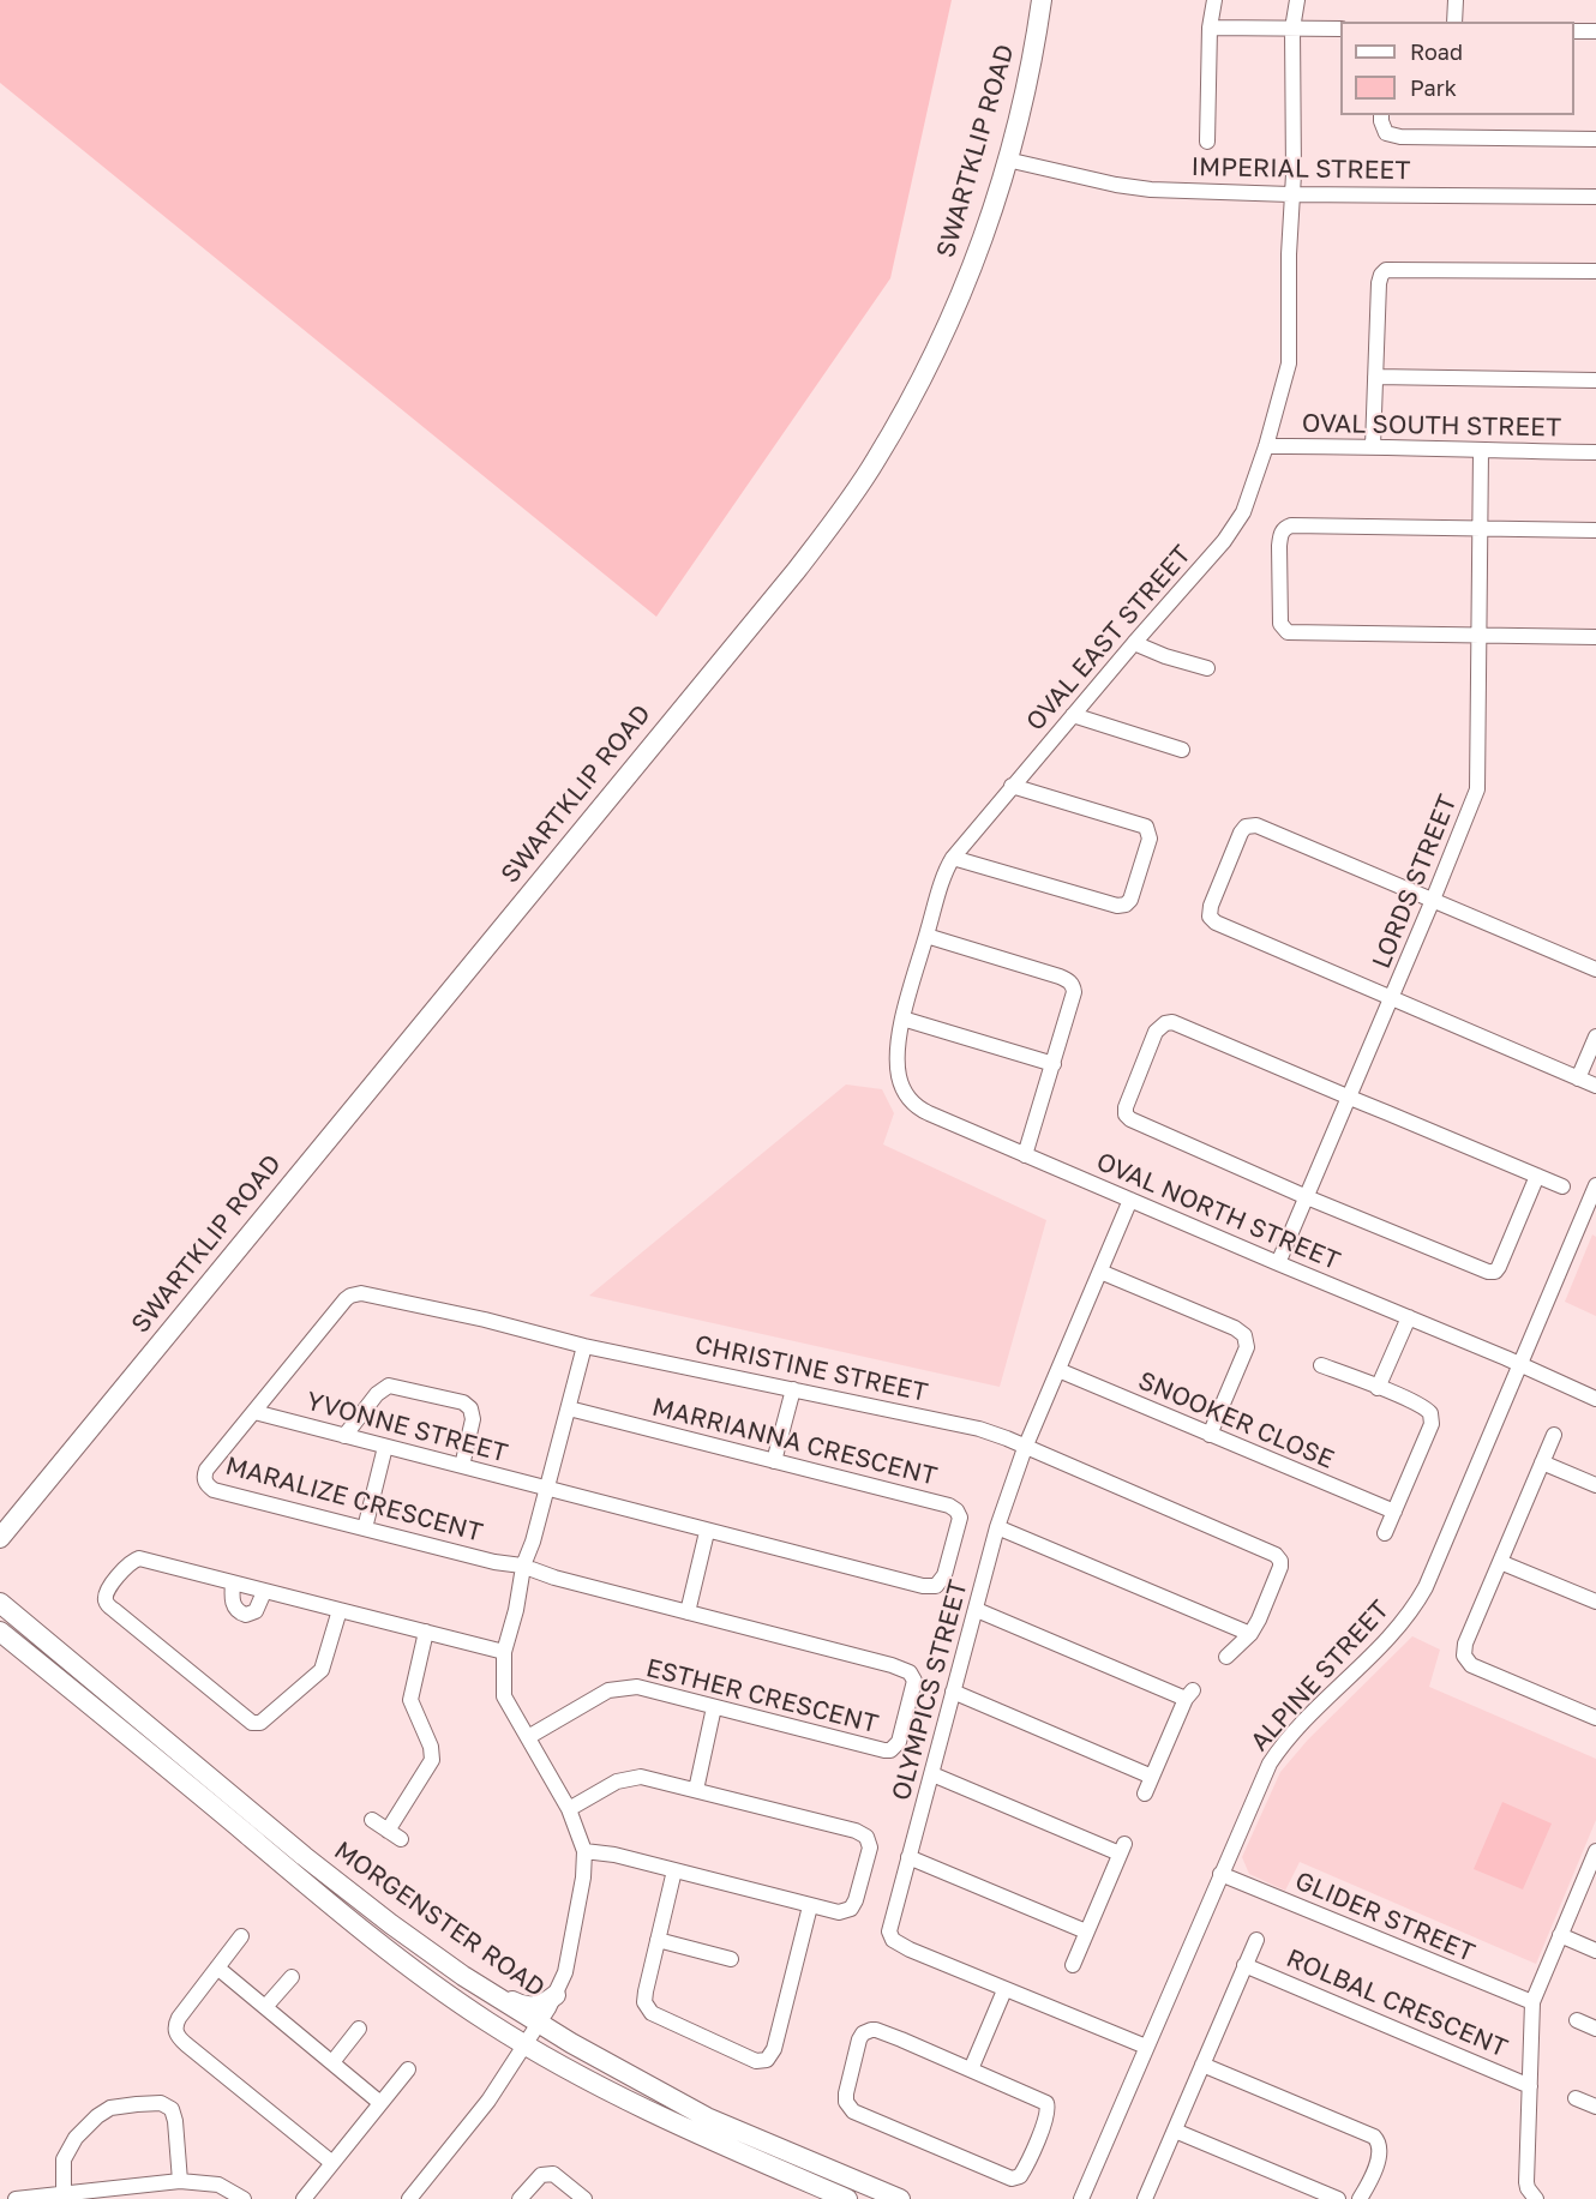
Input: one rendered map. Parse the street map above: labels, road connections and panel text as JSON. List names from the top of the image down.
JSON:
{
  "streets": {
    "main road": ["SWARTKLIP ROAD", "MORGENSTER ROAD"],
    "street": [
      "IMPERIAL STREET",
      "OVAL SOUTH STREET",
      "OVAL EAST STREET",
      "LORDS STREET",
      "OVAL NORTH STREET",
      "CHRISTINE STREET",
      "SNOOKER CLOSE",
      "YVONNE STREET",
      "MARRIANNA CRESCENT",
      "MARALIZE CRESCENT",
      "ALPINE STREET",
      "OLYMPICS STREET",
      "ESTHER CRESCENT",
      "GLIDER STREET",
      "ROLBAL CRESCENT"
    ]
  },
  "crossings": [
    ["SWARTKLIP ROAD", "IMPERIAL STREET"],
    ["IMPERIAL STREET", "OVAL EAST STREET"],
    ["OVAL SOUTH STREET", "OVAL EAST STREET"],
    ["OVAL SOUTH STREET", "LORDS STREET"],
    ["OVAL EAST STREET", "OVAL NORTH STREET"],
    ["LORDS STREET", "OVAL NORTH STREET"],
    ["OVAL NORTH STREET", "ALPINE STREET"],
    ["OVAL NORTH STREET", "OLYMPICS STREET"],
    ["CHRISTINE STREET", "MARALIZE CRESCENT"],
    ["CHRISTINE STREET", "OLYMPICS STREET"],
    ["SNOOKER CLOSE", "OLYMPICS STREET"],
    ["YVONNE STREET", "MARRIANNA CRESCENT"],
    ["YVONNE STREET", "MARALIZE CRESCENT"],
    ["MARALIZE CRESCENT", "ESTHER CRESCENT"],
    ["ALPINE STREET", "OLYMPICS STREET"],
    ["ALPINE STREET", "GLIDER STREET"]
  ],
  "legend": ["Road", "Park"]
}
